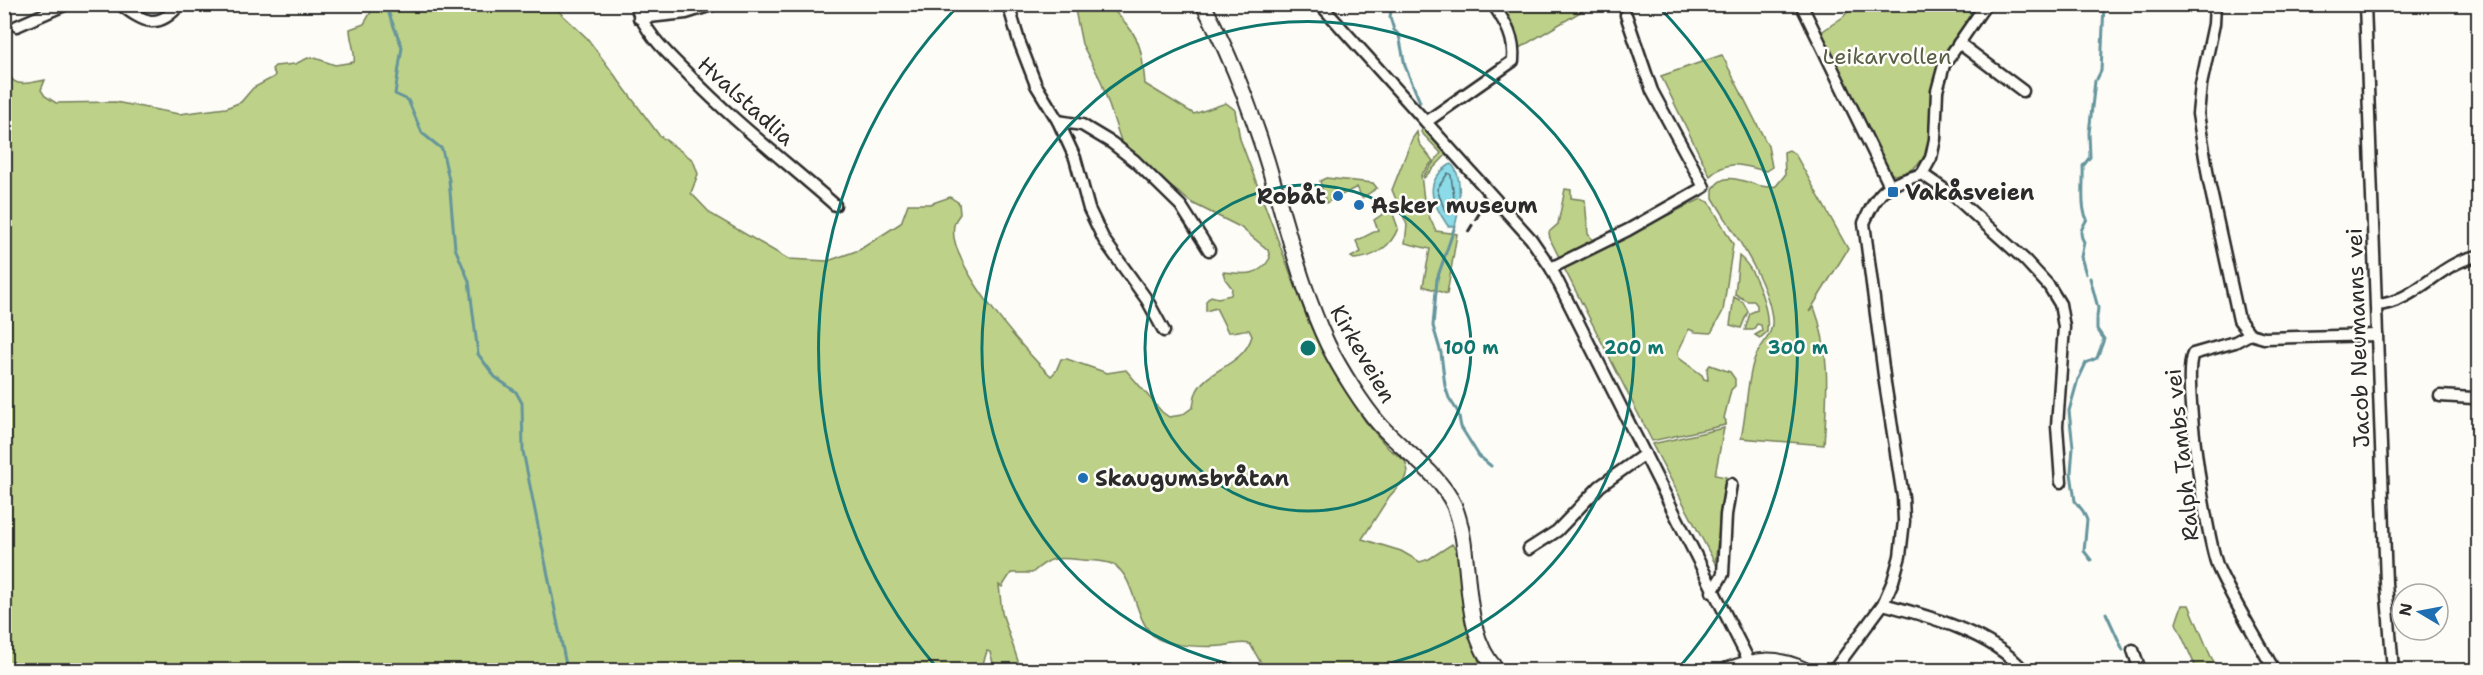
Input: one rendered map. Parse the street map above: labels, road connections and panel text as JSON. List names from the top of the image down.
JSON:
{
  "streets": {
    "main road": ["Kirkeveien"],
    "street": ["Hvalstadlia", "Jacob Neumanns vei", "Ralph Tambs vei"]
  },
  "parks": ["Leikarvollen"],
  "places": {
    "transit": ["Vakåsveien"],
    "other": ["Robåt", "Asker museum", "Skaugumsbråtan"]
  },
  "north": "left",
  "rings": ["100 m", "200 m", "300 m"]
}
